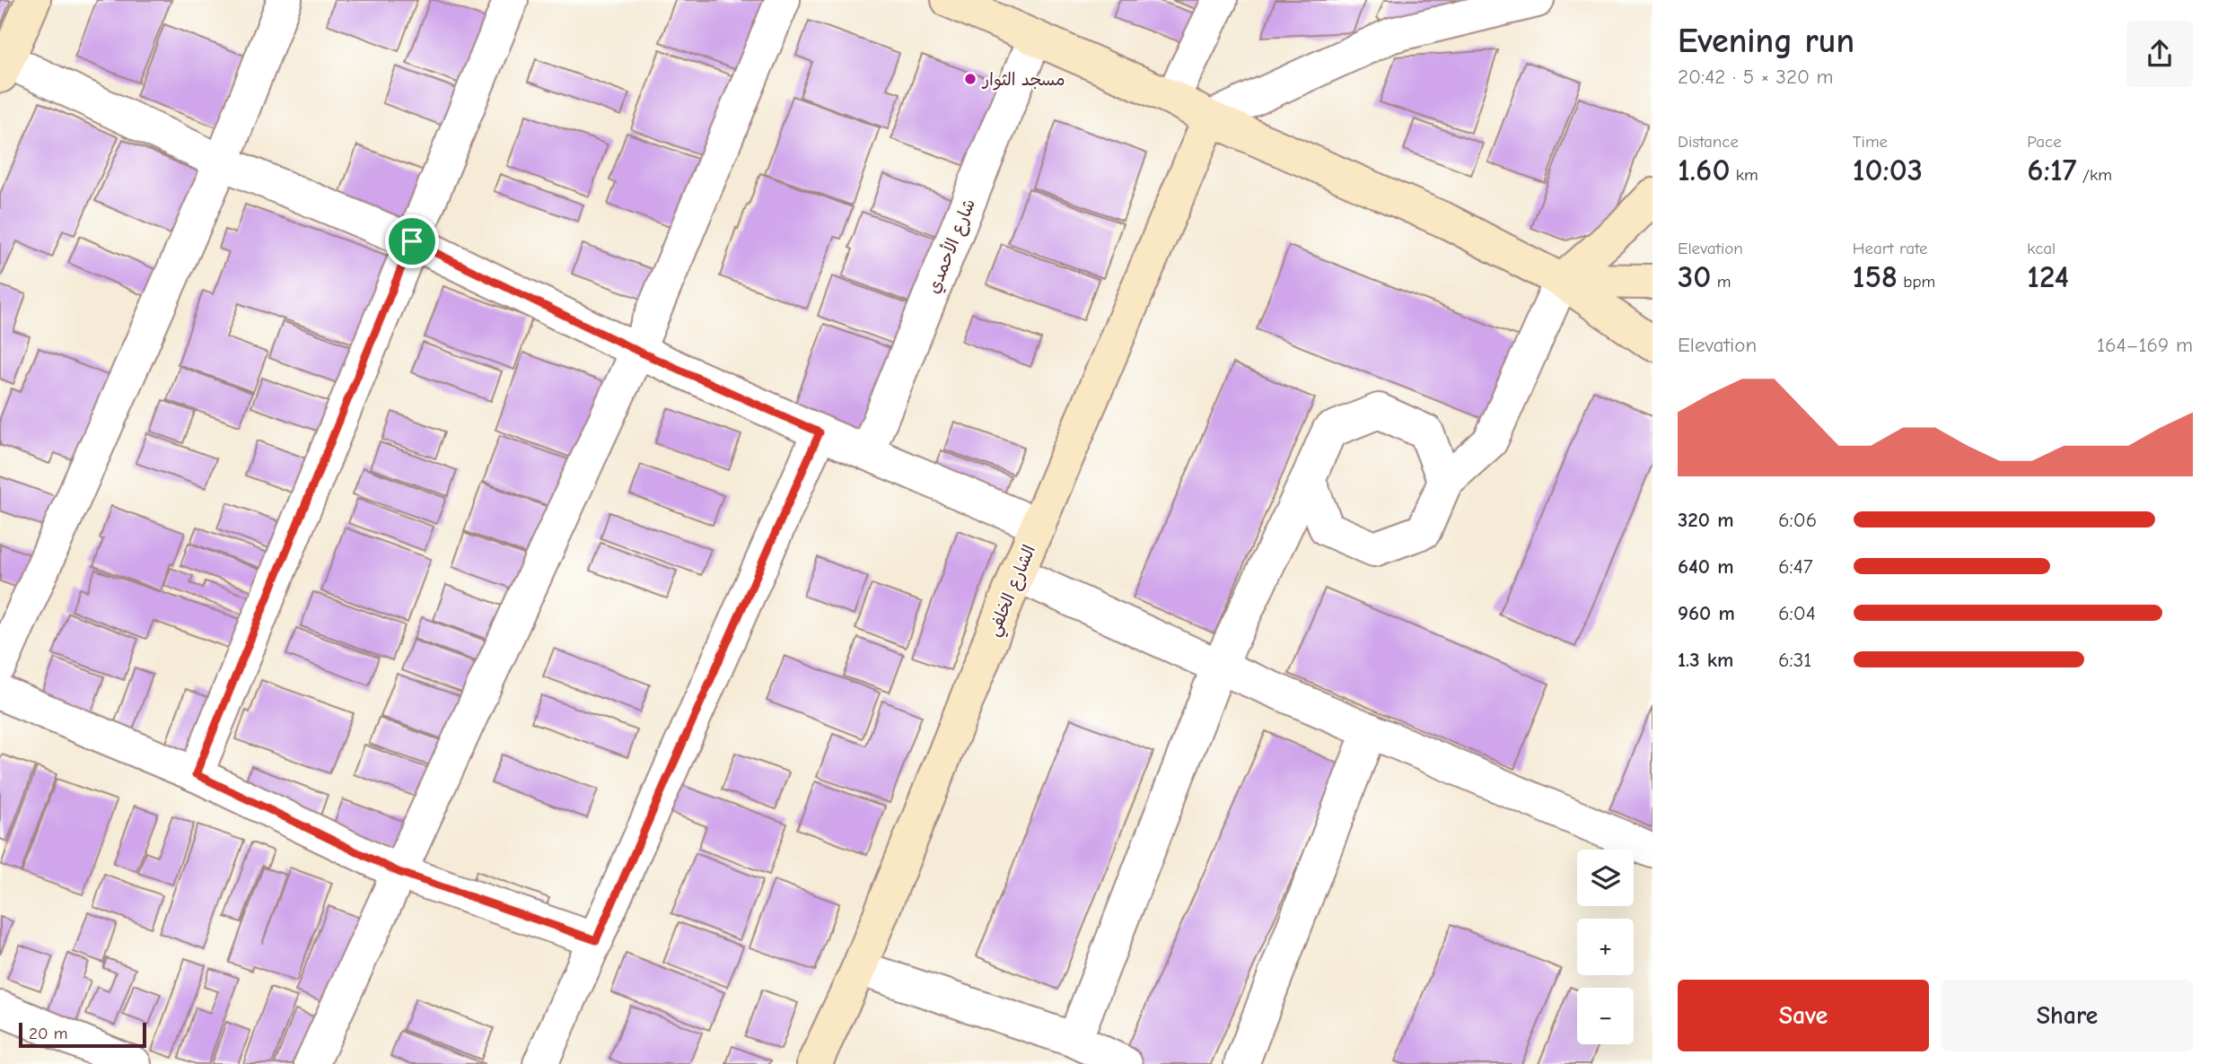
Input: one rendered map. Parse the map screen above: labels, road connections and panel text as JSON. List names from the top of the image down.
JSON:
{
  "streets": {
    "street": ["شارع الأحمدي", "الشارع الخلفي"]
  },
  "places": ["مسجد الثوار"],
  "scale_bar": "20 m",
  "page": {
    "heading": ["Evening run", "20:42 · 5 × 320 m"],
    "stats": [
      ["Distance", "1.60 km"],
      ["Time", "10:03"],
      ["Pace", "6:17 /km"],
      ["Elevation", "30 m"],
      ["Heart rate", "158 bpm"],
      ["kcal", "124"]
    ],
    "chart": ["Elevation", "164–169 m"],
    "list": [
      {
        "name": "320 m",
        "note": "6:06"
      },
      {
        "name": "640 m",
        "note": "6:47"
      },
      {
        "name": "960 m",
        "note": "6:04"
      },
      {
        "name": "1.3 km",
        "note": "6:31"
      }
    ],
    "map_buttons": ["+", "−"],
    "buttons": ["Save", "Share"],
    "scale": "20 m"
  }
}
